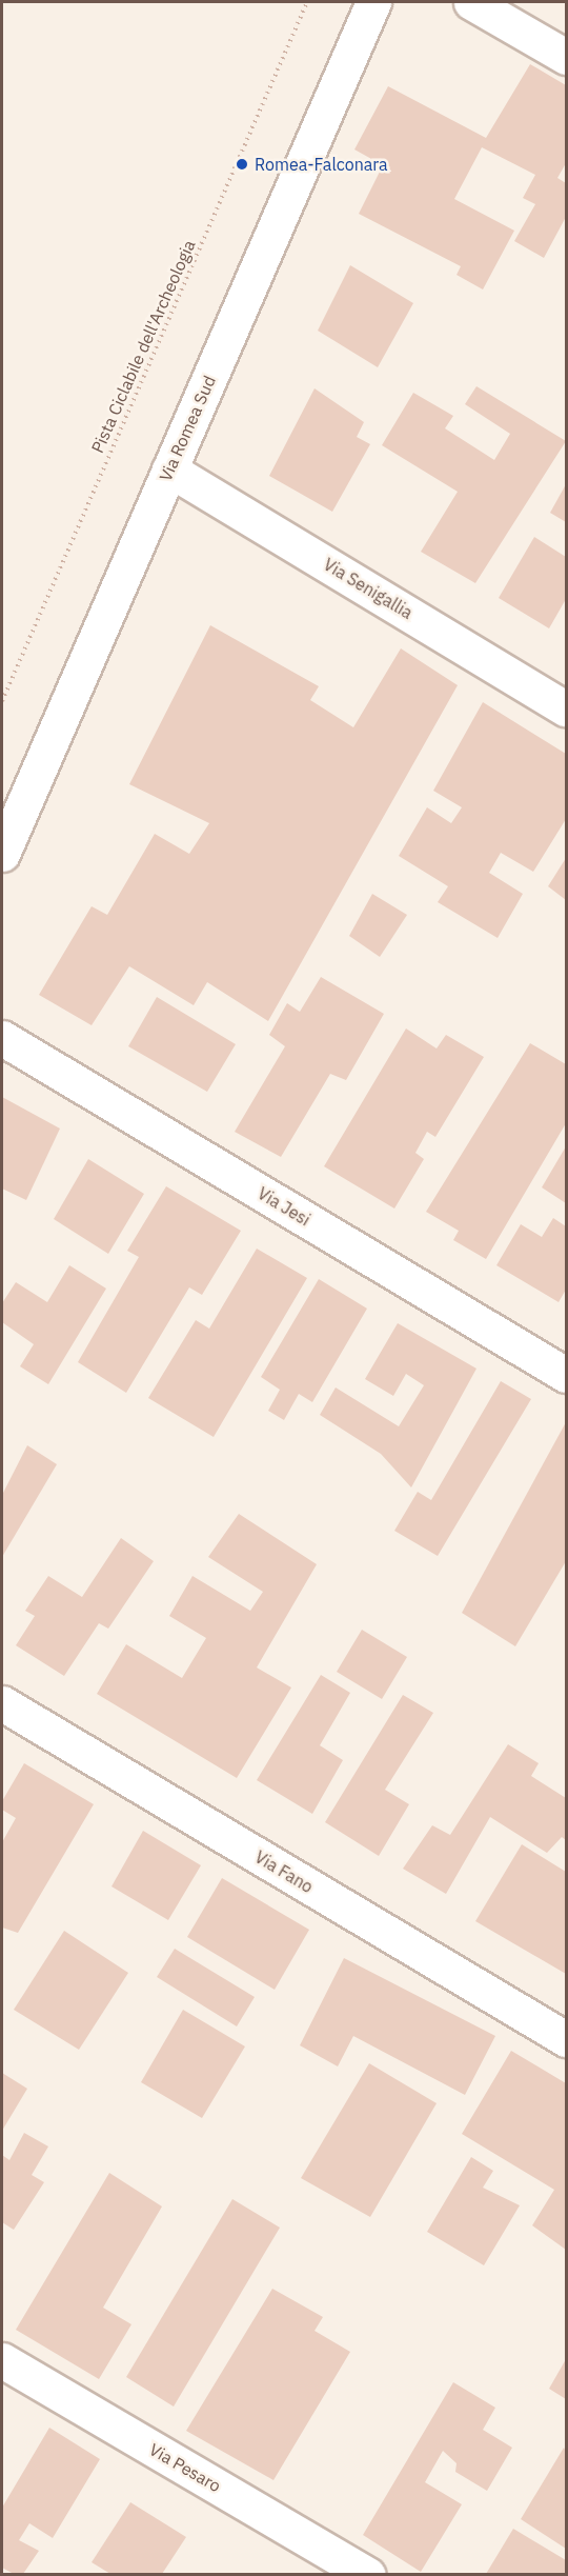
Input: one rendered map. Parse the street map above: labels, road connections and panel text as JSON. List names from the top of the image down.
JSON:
{
  "streets": {
    "street": [
      "Via Romea Sud",
      "Via Senigallia",
      "Via Jesi",
      "Via Fano",
      "Via Pesaro"
    ],
    "path": ["Pista Ciclabile dell'Archeologia"]
  },
  "crossings": [
    ["Via Romea Sud", "Via Senigallia"]
  ],
  "places": ["Romea-Falconara"]
}
